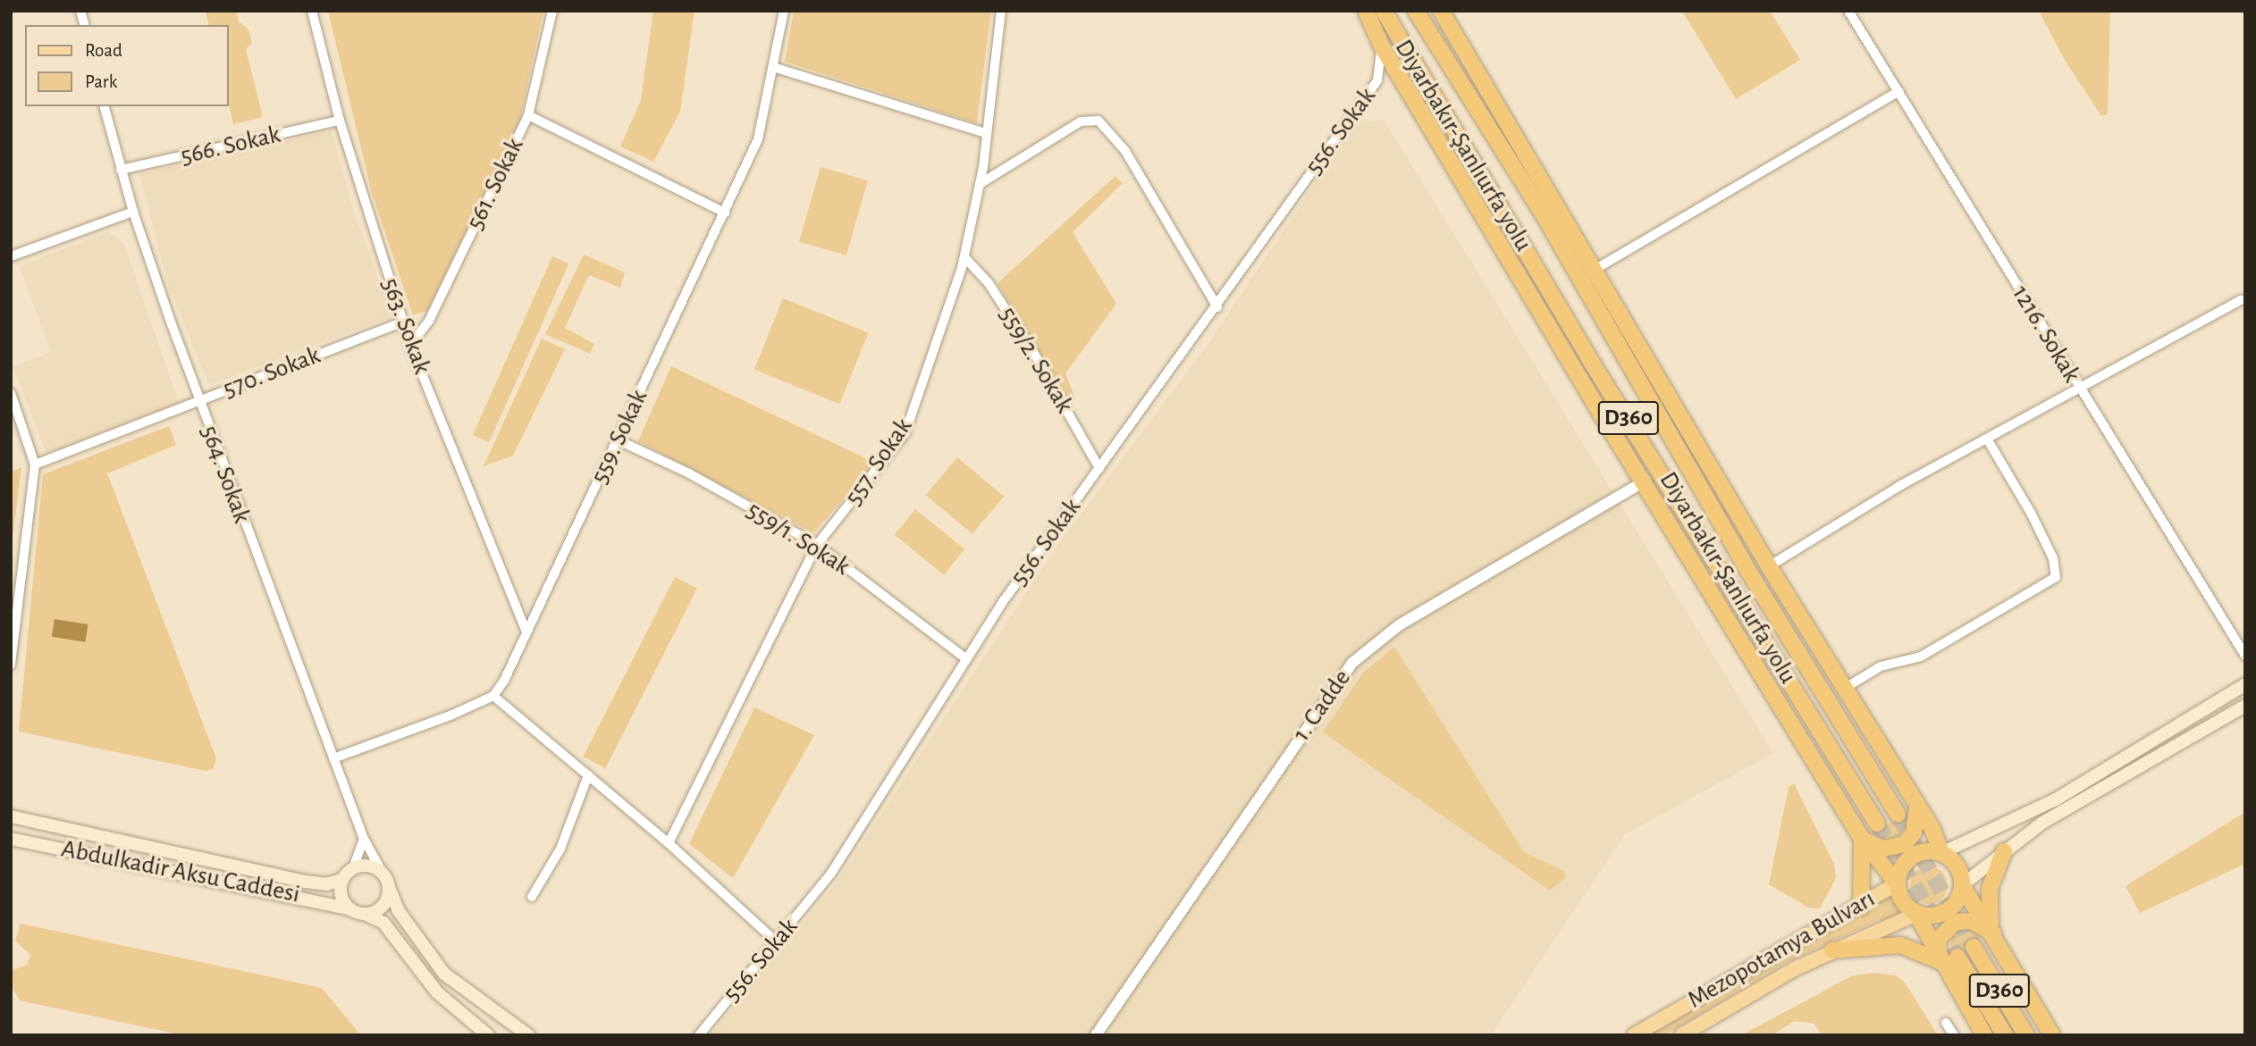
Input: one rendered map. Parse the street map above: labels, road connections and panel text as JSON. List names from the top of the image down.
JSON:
{
  "streets": {
    "highway": ["Diyarbakır-Şanlıurfa yolu", "D360"],
    "main road": ["Abdulkadir Aksu Caddesi", "Mezopotamya Bulvarı"],
    "street": [
      "556. Sokak",
      "566. Sokak",
      "561. Sokak",
      "563. Sokak",
      "1216. Sokak",
      "559/2. Sokak",
      "570. Sokak",
      "559. Sokak",
      "557. Sokak",
      "564. Sokak",
      "559/1. Sokak",
      "1. Cadde"
    ]
  },
  "crossings": [
    ["556. Sokak", "559/2. Sokak"],
    ["556. Sokak", "559/1. Sokak"],
    ["566. Sokak", "563. Sokak"],
    ["566. Sokak", "564. Sokak"],
    ["561. Sokak", "563. Sokak"],
    ["563. Sokak", "570. Sokak"],
    ["563. Sokak", "559. Sokak"],
    ["559/2. Sokak", "557. Sokak"],
    ["570. Sokak", "564. Sokak"],
    ["559. Sokak", "559/1. Sokak"],
    ["557. Sokak", "559/1. Sokak"],
    ["564. Sokak", "Abdulkadir Aksu Caddesi"]
  ],
  "legend": ["Road", "Park"]
}
